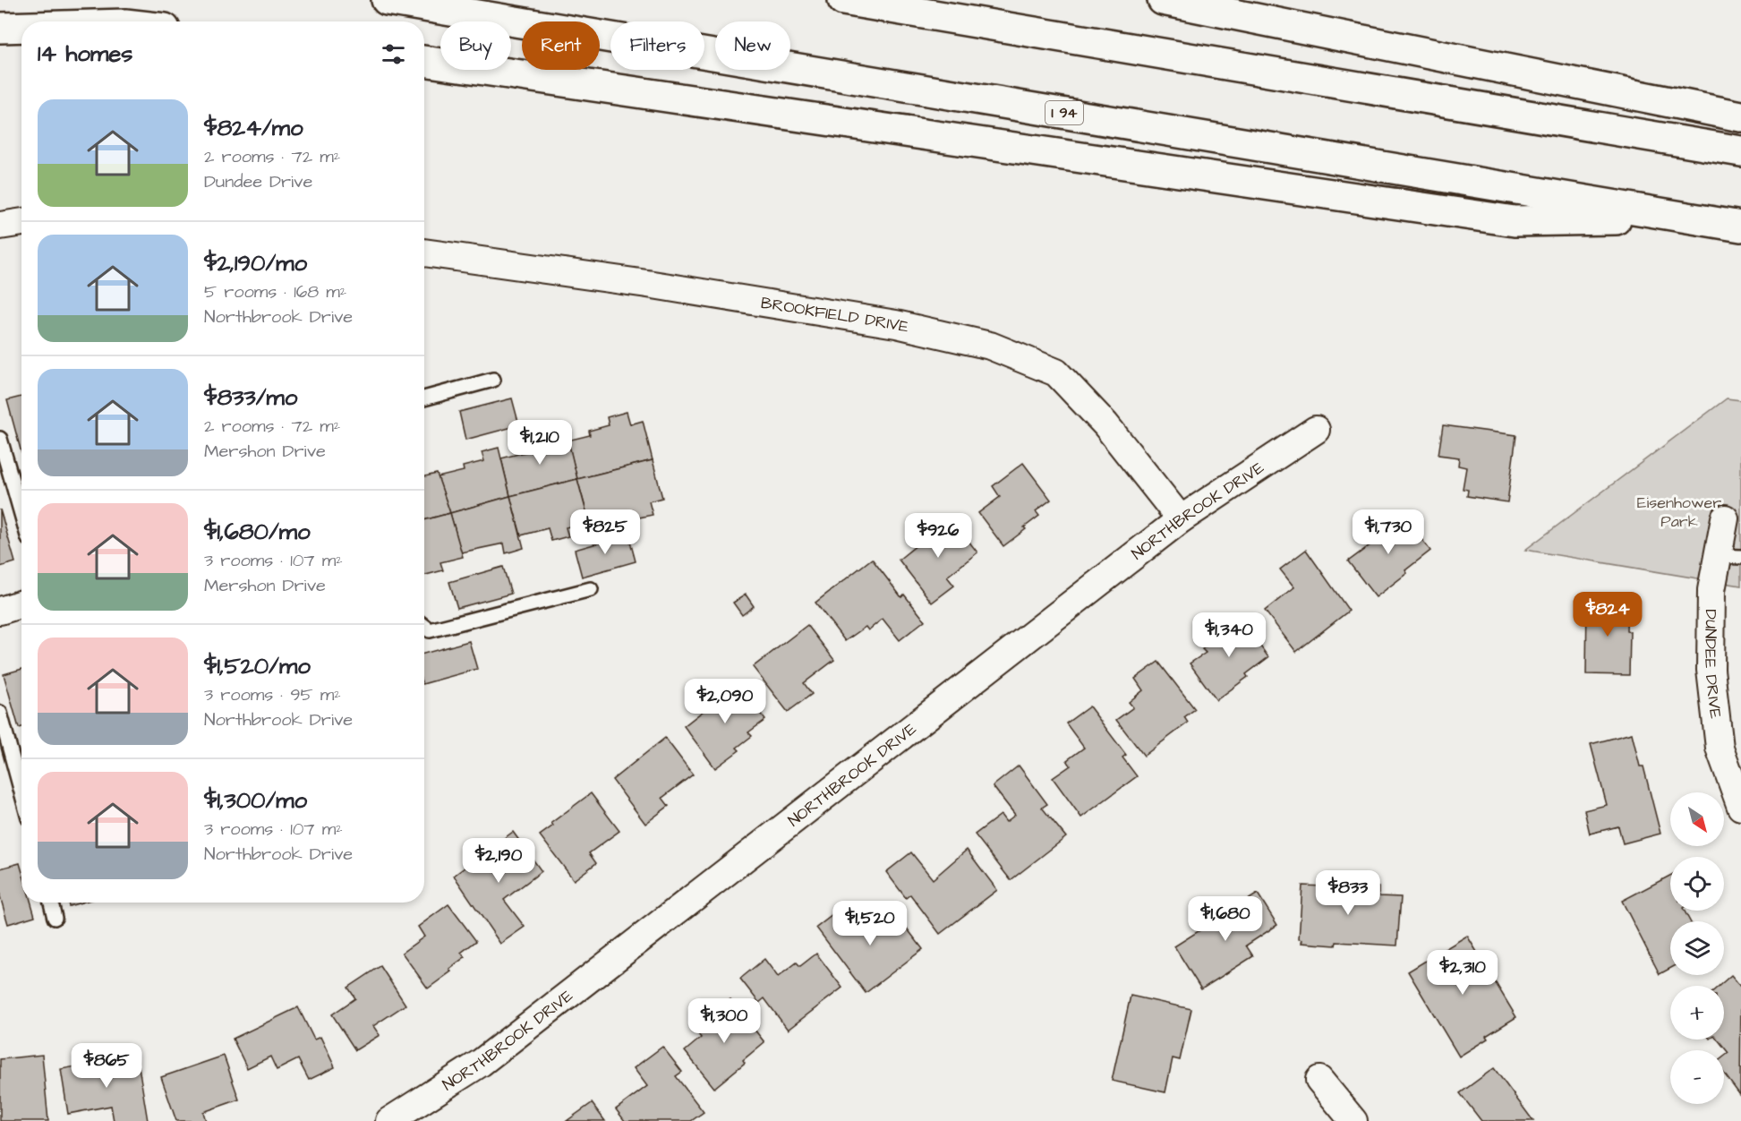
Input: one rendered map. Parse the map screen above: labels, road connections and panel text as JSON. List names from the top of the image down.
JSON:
{
  "streets": {
    "highway": ["I 94"],
    "street": ["BROOKFIELD DRIVE", "NORTHBROOK DRIVE", "DUNDEE DRIVE"]
  },
  "crossings": [
    ["BROOKFIELD DRIVE", "NORTHBROOK DRIVE"]
  ],
  "parks": ["Eisenhower Park"],
  "north": "bottom right",
  "page": {
    "chip": [
      "Buy",
      "Rent",
      "Filters",
      "New"
    ],
    "heading": "14 homes",
    "list": [
      {
        "name": "$824/mo",
        "note": "2 rooms · 72 m² · Dundee Drive"
      },
      {
        "name": "$2,190/mo",
        "note": "5 rooms · 168 m² · Northbrook Drive"
      },
      {
        "name": "$833/mo",
        "note": "2 rooms · 72 m² · Mershon Drive"
      },
      {
        "name": "$1,680/mo",
        "note": "3 rooms · 107 m² · Mershon Drive"
      },
      {
        "name": "$1,520/mo",
        "note": "3 rooms · 95 m² · Northbrook Drive"
      },
      {
        "name": "$1,300/mo",
        "note": "3 rooms · 107 m² · Northbrook Drive"
      }
    ],
    "price": [
      "$1,210",
      "$825",
      "$1,730",
      "$926",
      "$824",
      "$1,340",
      "$2,090",
      "$2,190",
      "$833",
      "$1,680",
      "$1,520",
      "$2,310",
      "$1,300",
      "$865"
    ],
    "map_buttons": ["+", "−"]
  }
}
